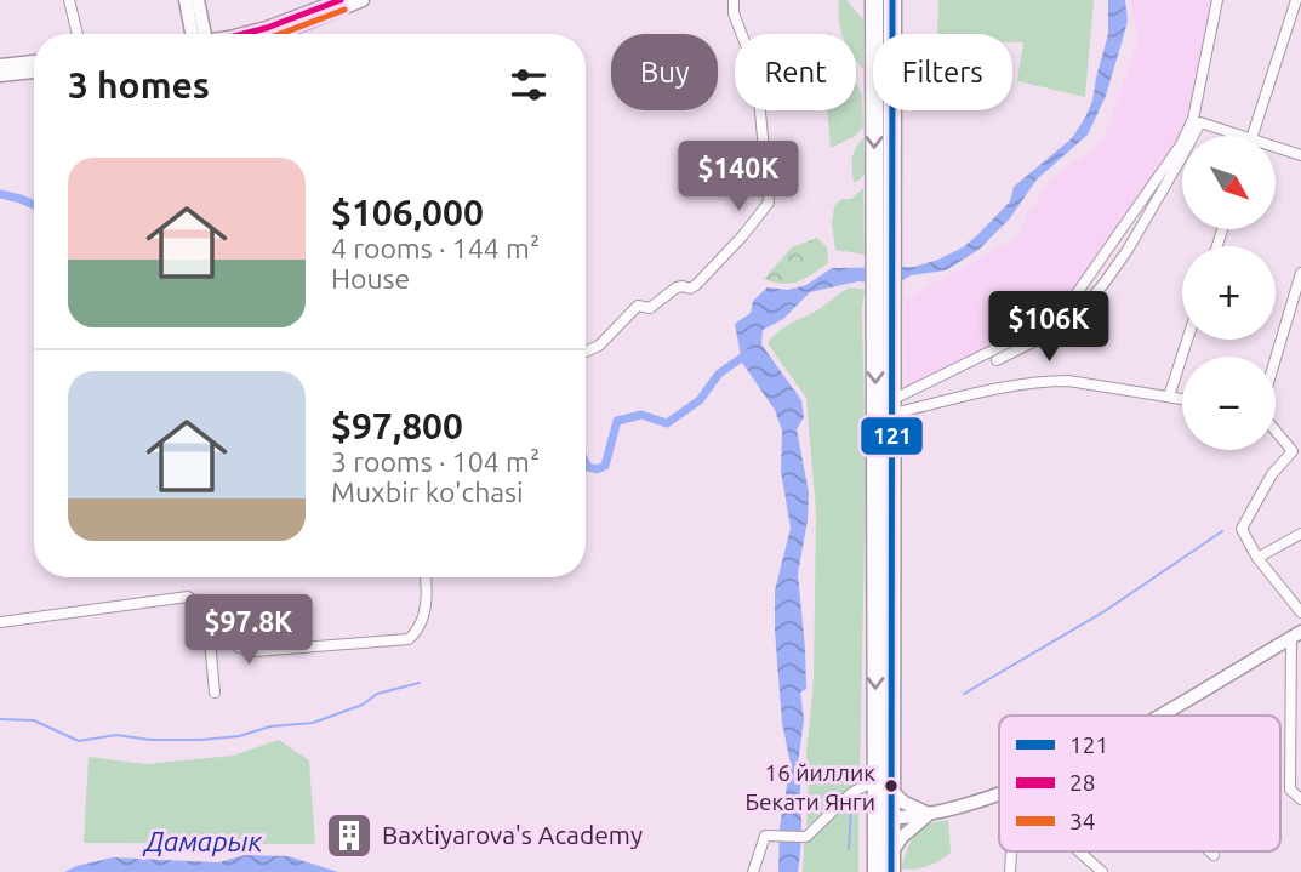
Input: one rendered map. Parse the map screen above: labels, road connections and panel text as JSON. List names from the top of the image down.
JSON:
{
  "water": ["Дамарык"],
  "places": {
    "other": ["16 йиллик Бекати Янги"],
    "building": ["Baxtiyarova's Academy"]
  },
  "lines": ["transit line 121", "transit line 28", "transit line 34"],
  "legend": ["121", "28", "34"],
  "north": "bottom right",
  "page": {
    "chip": ["Buy", "Rent", "Filters"],
    "heading": "3 homes",
    "map_buttons": ["+", "−"],
    "list": [
      {
        "name": "$106,000",
        "note": "4 rooms · 144 m² · House"
      },
      {
        "name": "$97,800",
        "note": "3 rooms · 104 m² · Muxbir ko'chasi"
      }
    ],
    "price": ["$140K", "$106K", "$97.8K"]
  }
}
